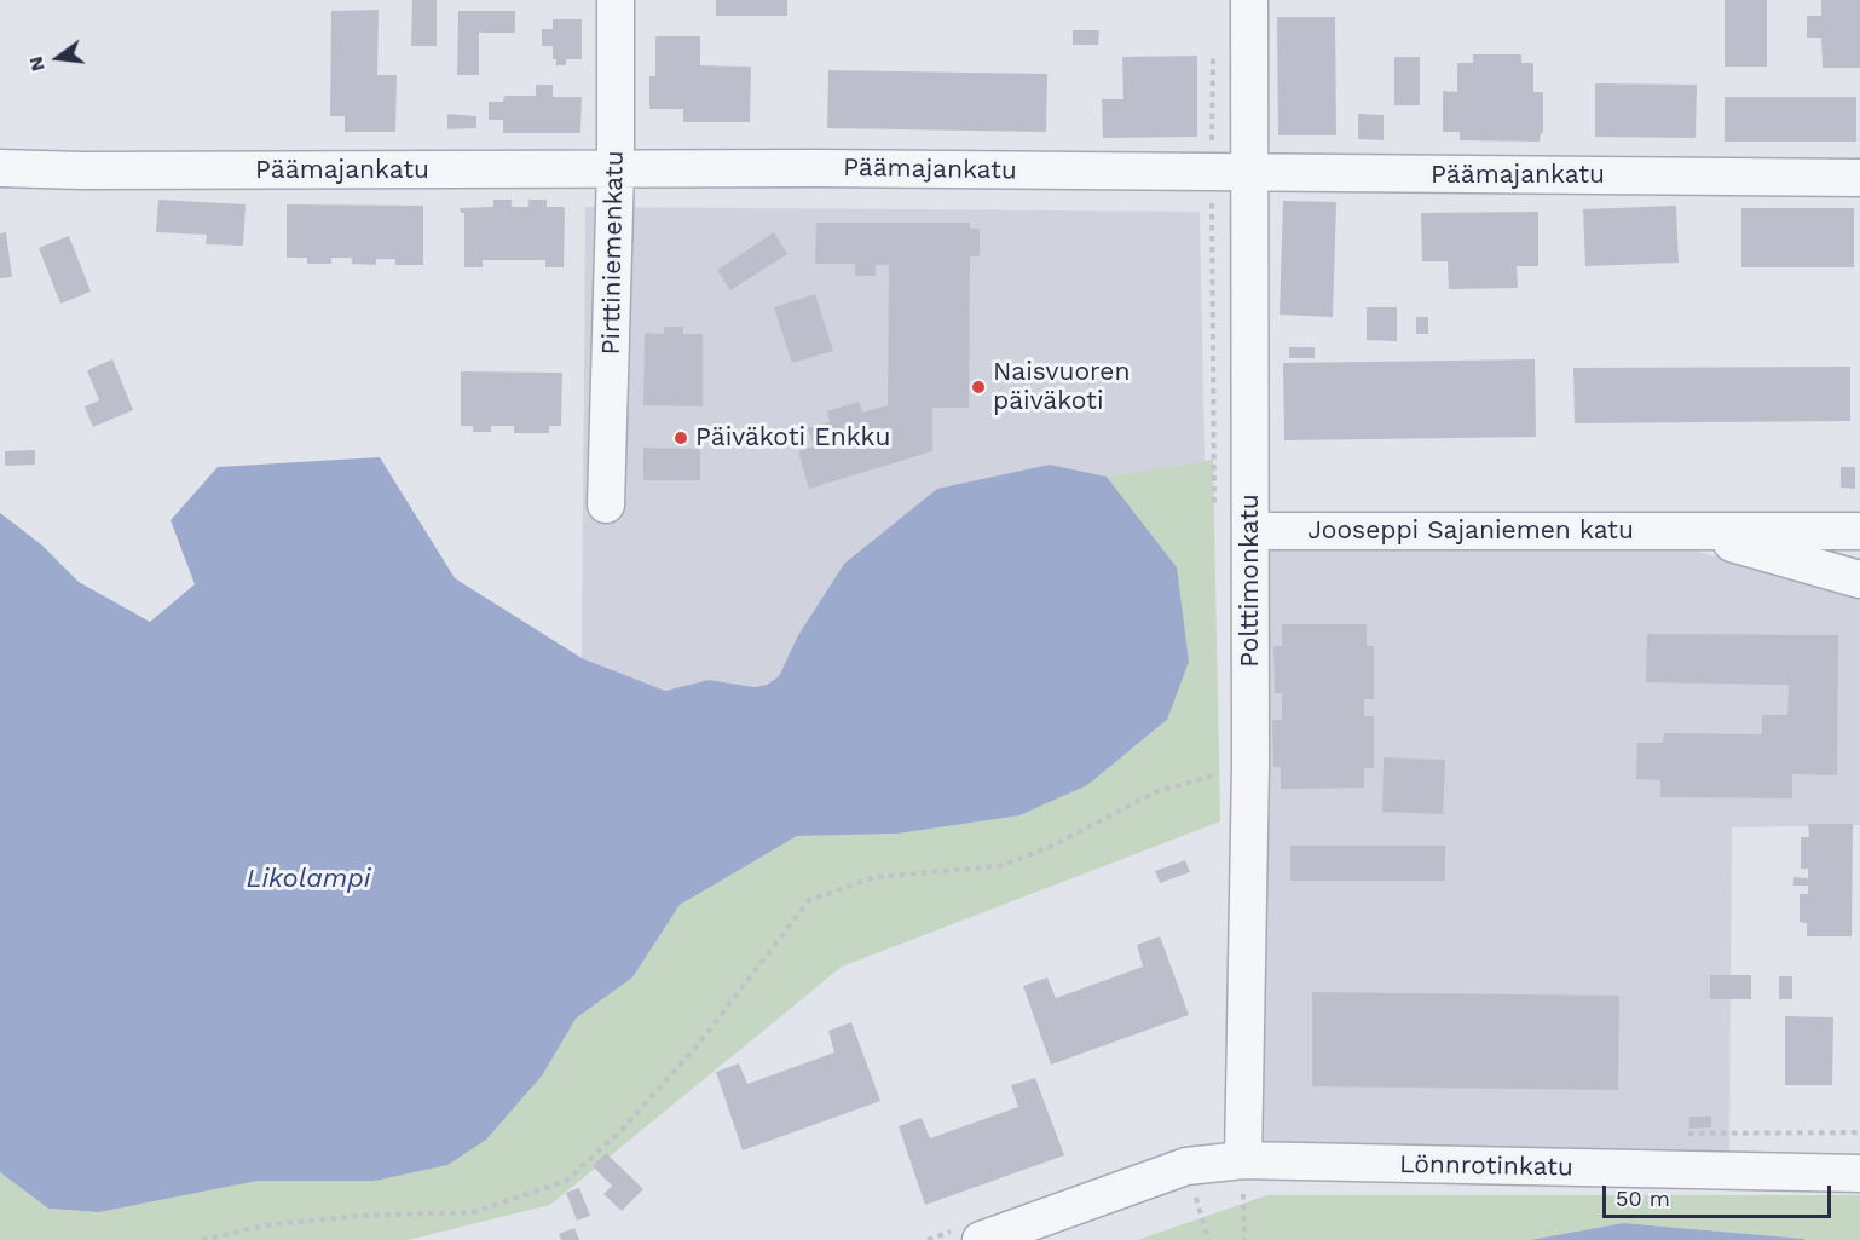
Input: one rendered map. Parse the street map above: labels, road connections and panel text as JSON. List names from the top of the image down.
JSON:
{
  "streets": {
    "street": [
      "Päämajankatu",
      "Pirttiniemenkatu",
      "Jooseppi Sajaniemen katu",
      "Polttimonkatu",
      "Lönnrotinkatu"
    ]
  },
  "crossings": [
    ["Päämajankatu", "Pirttiniemenkatu"],
    ["Päämajankatu", "Polttimonkatu"],
    ["Jooseppi Sajaniemen katu", "Polttimonkatu"],
    ["Polttimonkatu", "Lönnrotinkatu"]
  ],
  "water": ["Likolampi"],
  "places": ["Naisvuoren päiväkoti", "Päiväkoti Enkku"],
  "scale_bar": "50 m",
  "north": "left"
}
